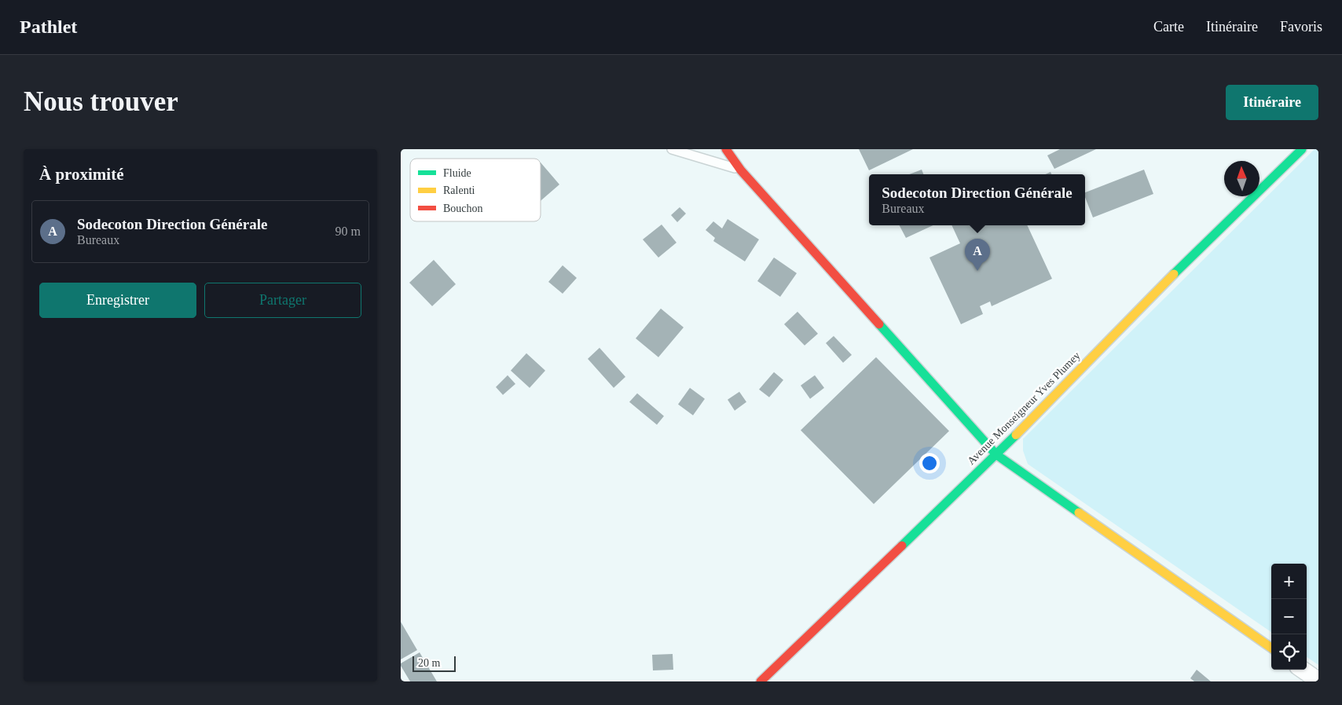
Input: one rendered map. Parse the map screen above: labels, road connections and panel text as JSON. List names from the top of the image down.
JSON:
{
  "streets": {
    "main road": ["Avenue Monseigneur Yves Plumey"]
  },
  "legend": ["Fluide", "Ralenti", "Bouchon"],
  "scale_bar": "20 m",
  "north": "top",
  "page": {
    "header": "Pathlet",
    "nav": ["Carte", "Itinéraire", "Favoris"],
    "buttons": [
      "Itinéraire",
      ["Enregistrer", "Partager"]
    ],
    "title": "Nous trouver",
    "heading": "À proximité",
    "popup": ["Sodecoton Direction Générale", "Bureaux"],
    "list": [
      {
        "mark": "A",
        "name": "Sodecoton Direction Générale",
        "note": "Bureaux",
        "value": "90 m"
      }
    ],
    "pins": "A",
    "map_buttons": ["+", "−"],
    "scale": "20 m"
  }
}
